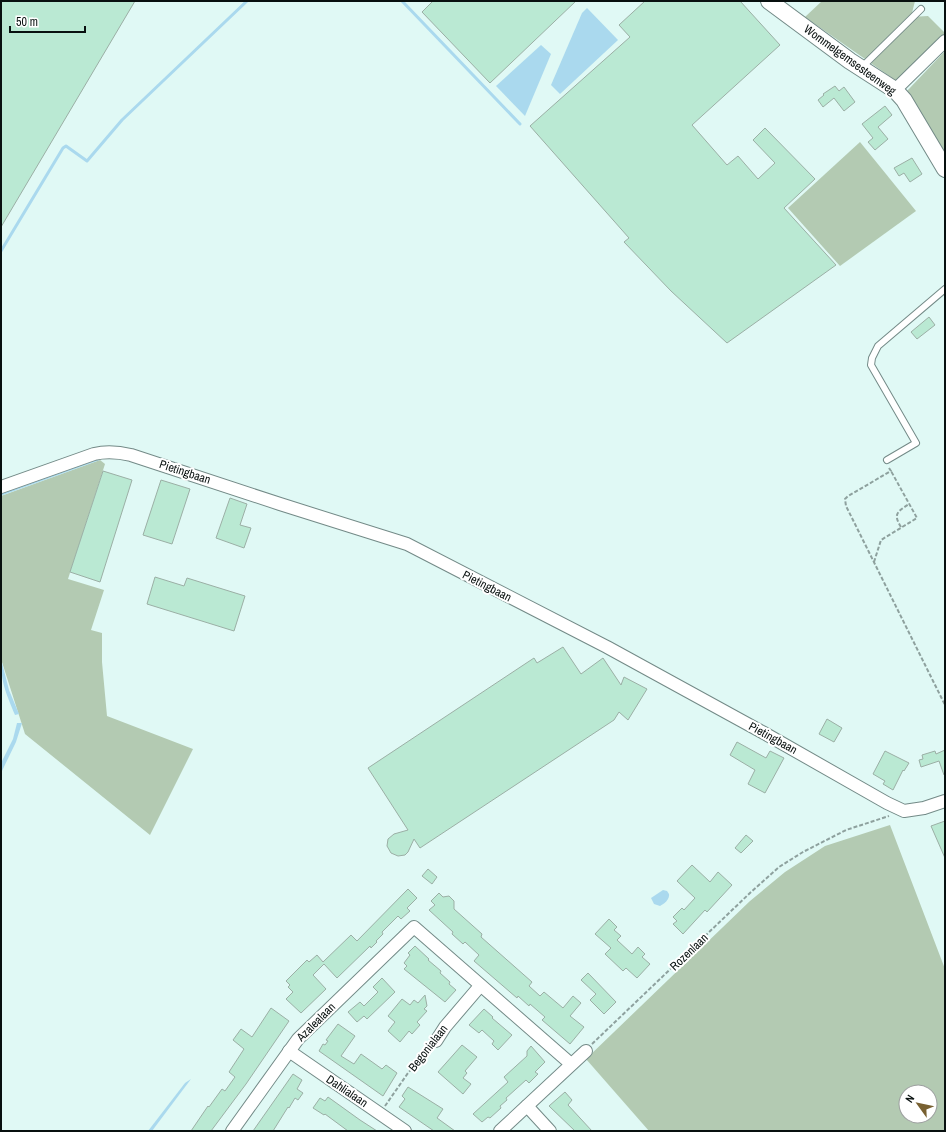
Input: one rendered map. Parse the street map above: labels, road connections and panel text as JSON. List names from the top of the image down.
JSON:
{
  "streets": {
    "street": [
      "Wommelgemsesteenweg",
      "Pietingbaan",
      "Azalealaan",
      "Begonialaan",
      "Dahlialaan"
    ],
    "path": ["Rozenlaan"]
  },
  "crossings": [
    ["Pietingbaan", "Rozenlaan"],
    ["Azalealaan", "Begonialaan"],
    ["Azalealaan", "Dahlialaan"],
    ["Begonialaan", "Dahlialaan"]
  ],
  "scale_bar": "50 m",
  "north": "top left"
}
